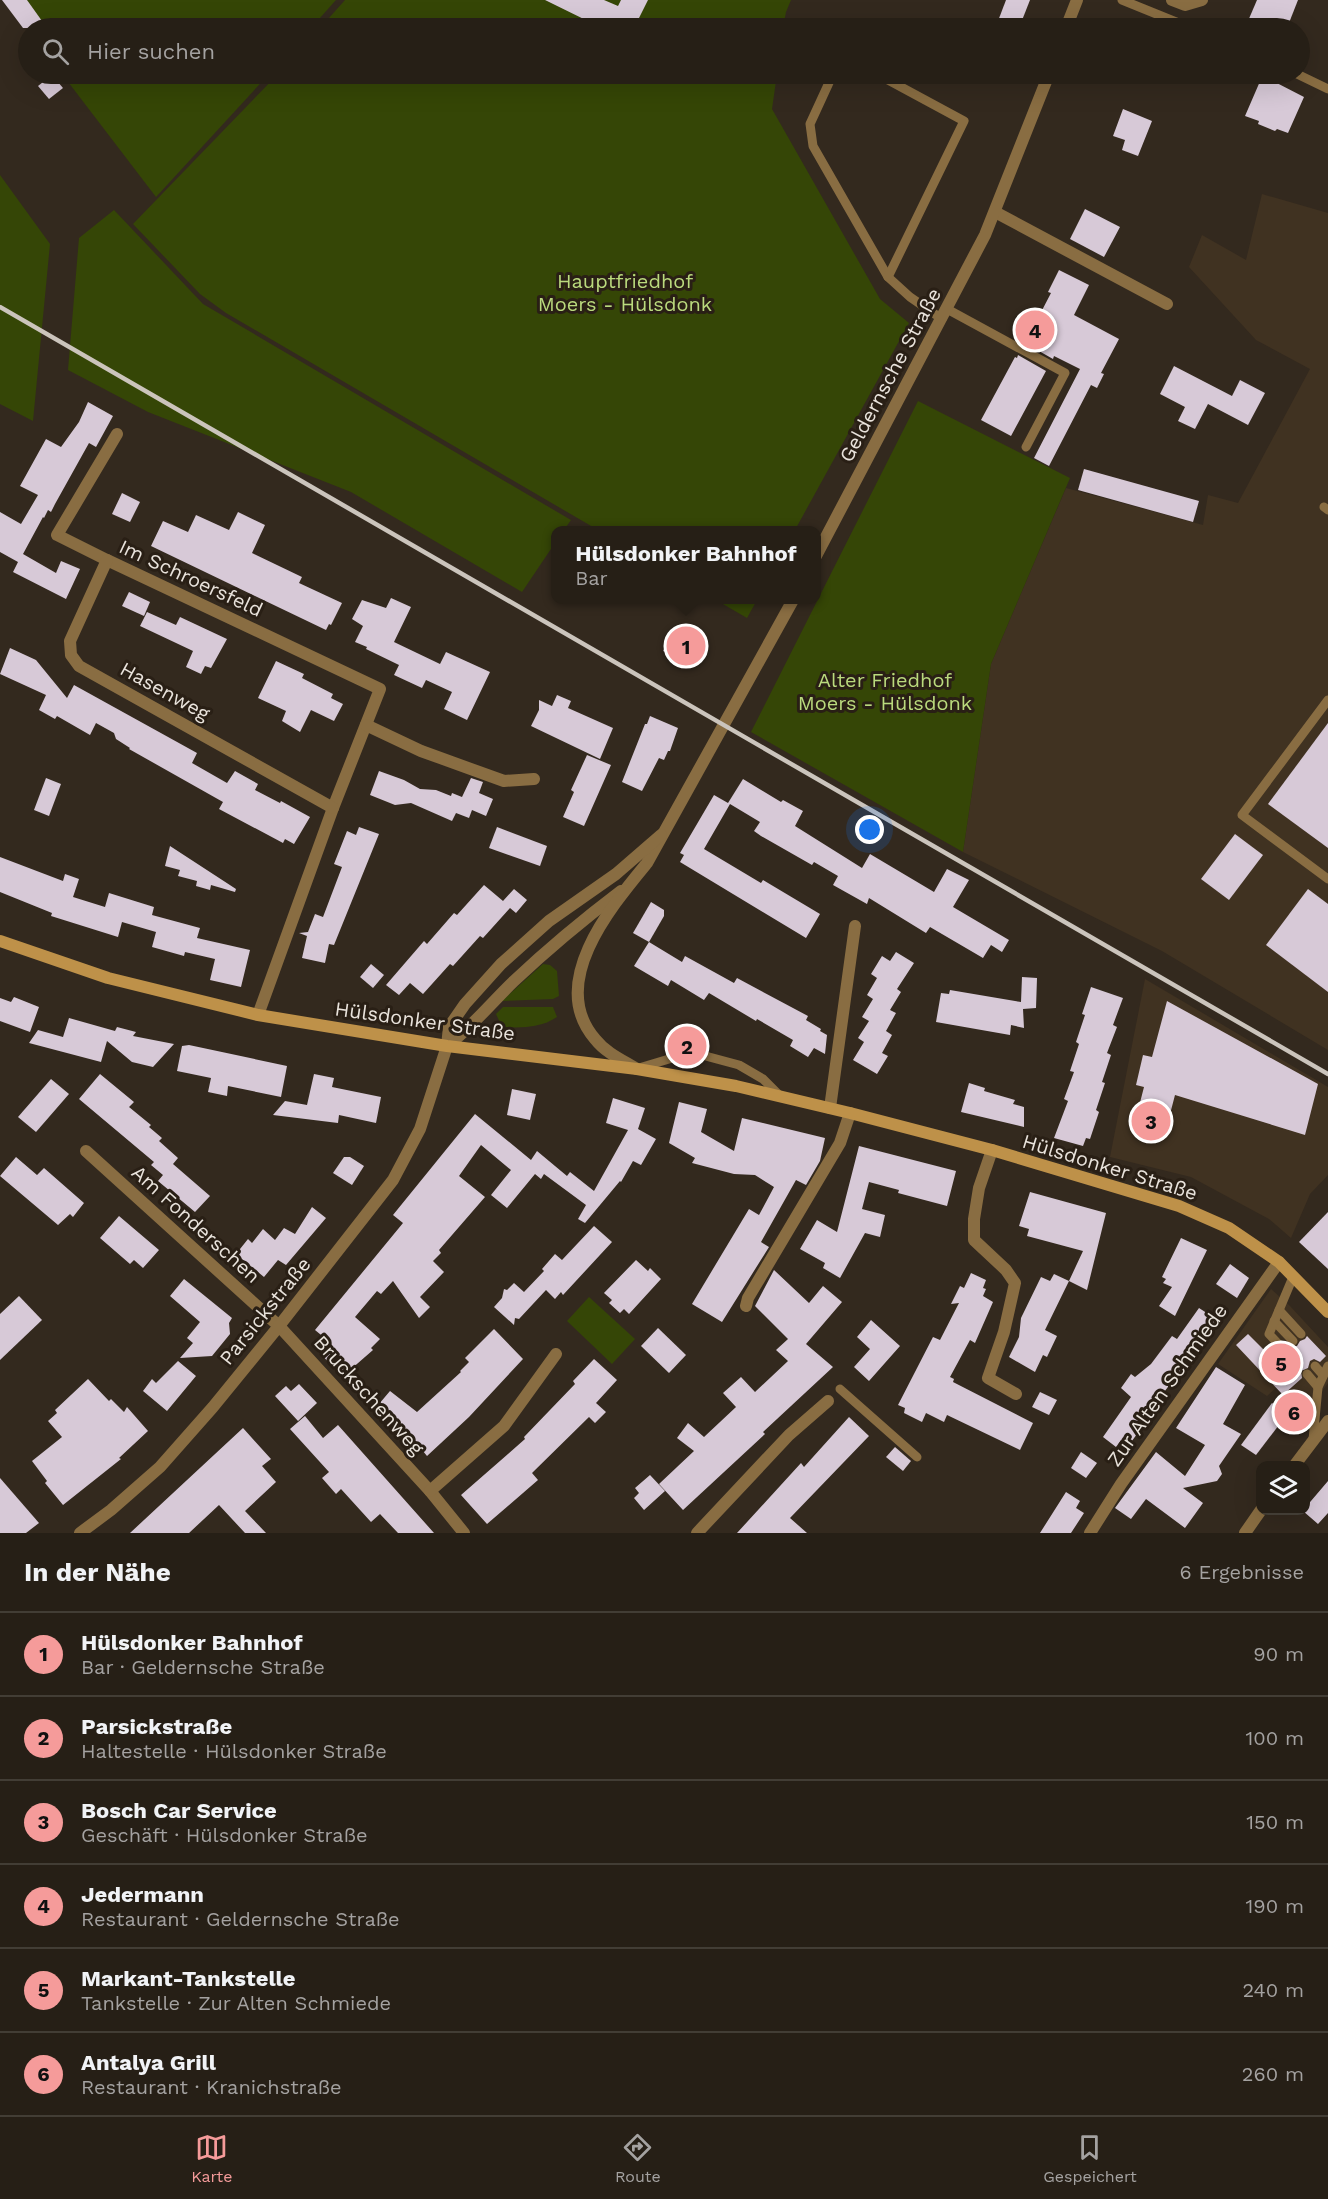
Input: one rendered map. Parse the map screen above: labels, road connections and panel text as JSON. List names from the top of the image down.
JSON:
{
  "streets": {
    "street": [
      "Geldernsche Straße",
      "Im Schroersfeld",
      "Hasenweg",
      "Hülsdonker Straße",
      "Am Fonderschen",
      "Parsickstraße",
      "Zur Alten Schmiede",
      "Bruckschenweg"
    ]
  },
  "crossings": [
    ["Im Schroersfeld", "Hasenweg"],
    ["Im Schroersfeld", "Hülsdonker Straße"],
    ["Hülsdonker Straße", "Parsickstraße"],
    ["Hülsdonker Straße", "Zur Alten Schmiede"],
    ["Am Fonderschen", "Parsickstraße"],
    ["Am Fonderschen", "Bruckschenweg"],
    ["Parsickstraße", "Bruckschenweg"]
  ],
  "parks": ["Hauptfriedhof Moers - Hülsdonk", "Alter Friedhof Moers - Hülsdonk"],
  "page": {
    "search": "Hier suchen",
    "pins": [
      "4",
      "1",
      "2",
      "3",
      "5",
      "6"
    ],
    "popup": ["Hülsdonker Bahnhof", "Bar"],
    "heading": ["In der Nähe", "6 Ergebnisse"],
    "list": [
      {
        "mark": "1",
        "name": "Hülsdonker Bahnhof",
        "note": "Bar · Geldernsche Straße",
        "value": "90 m"
      },
      {
        "mark": "2",
        "name": "Parsickstraße",
        "note": "Haltestelle · Hülsdonker Straße",
        "value": "100 m"
      },
      {
        "mark": "3",
        "name": "Bosch Car Service",
        "note": "Geschäft · Hülsdonker Straße",
        "value": "150 m"
      },
      {
        "mark": "4",
        "name": "Jedermann",
        "note": "Restaurant · Geldernsche Straße",
        "value": "190 m"
      },
      {
        "mark": "5",
        "name": "Markant-Tankstelle",
        "note": "Tankstelle · Zur Alten Schmiede",
        "value": "240 m"
      },
      {
        "mark": "6",
        "name": "Antalya Grill",
        "note": "Restaurant · Kranichstraße",
        "value": "260 m"
      }
    ],
    "nav": ["Karte", "Route", "Gespeichert"]
  }
}
